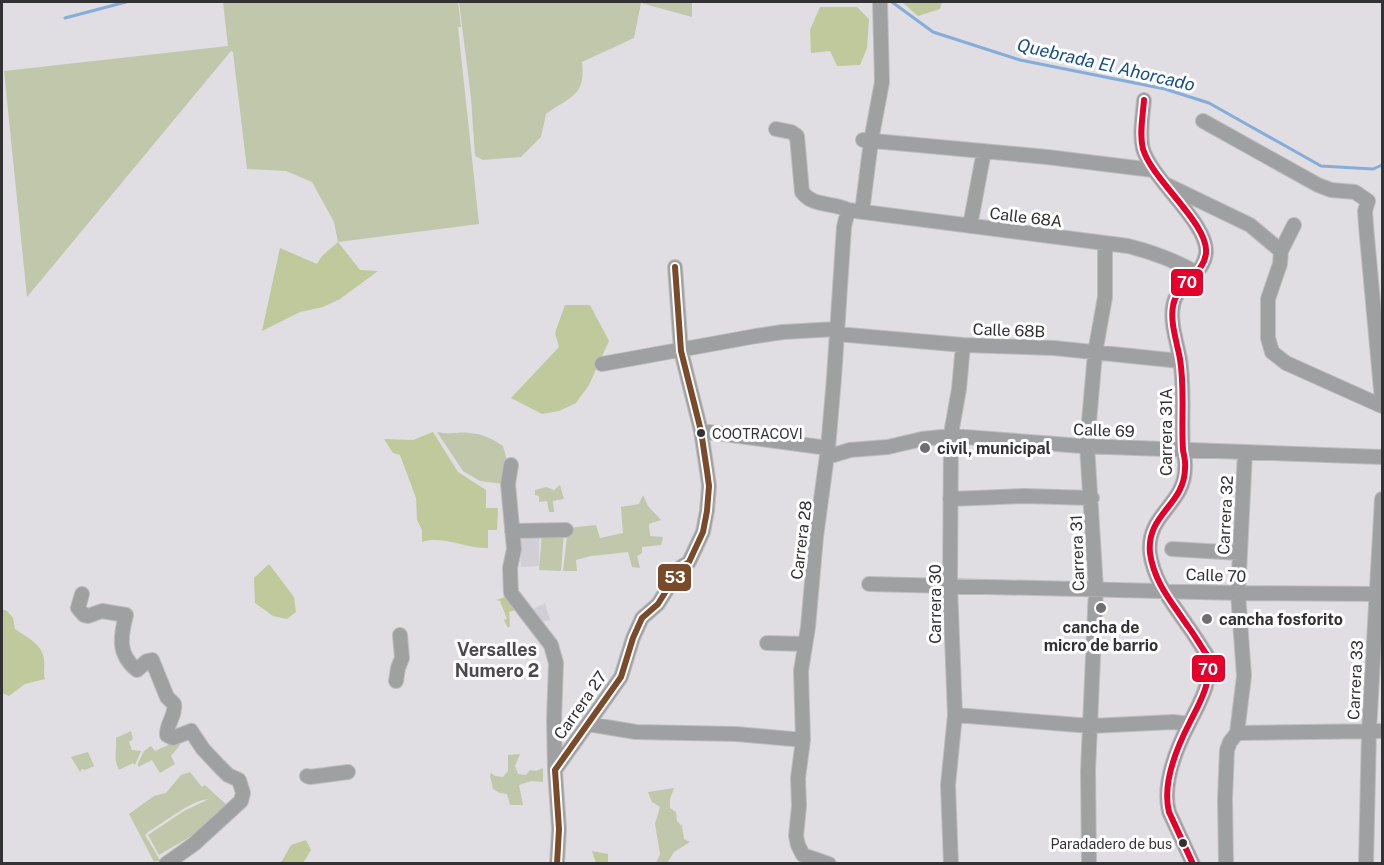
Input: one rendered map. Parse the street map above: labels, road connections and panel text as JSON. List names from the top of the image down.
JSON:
{
  "streets": {
    "street": [
      "Calle 68A",
      "Calle 68B",
      "Calle 69",
      "Carrera 31A",
      "Carrera 32",
      "Carrera 28",
      "Carrera 31",
      "Calle 70",
      "Carrera 30",
      "Carrera 33",
      "Carrera 27"
    ]
  },
  "crossings": [
    ["Calle 68A", "Carrera 31A"],
    ["Calle 68A", "Carrera 28"],
    ["Calle 68A", "Carrera 31"],
    ["Calle 68B", "Carrera 31A"],
    ["Calle 68B", "Carrera 28"],
    ["Calle 68B", "Carrera 31"],
    ["Calle 68B", "Carrera 30"],
    ["Calle 68B", "Carrera 27"],
    ["Calle 69", "Carrera 31A"],
    ["Calle 69", "Carrera 32"],
    ["Calle 69", "Carrera 28"],
    ["Calle 69", "Carrera 31"],
    ["Calle 69", "Carrera 30"],
    ["Calle 69", "Carrera 27"],
    ["Carrera 31A", "Calle 70"],
    ["Carrera 32", "Calle 70"],
    ["Carrera 31", "Calle 70"],
    ["Calle 70", "Carrera 30"],
    ["Calle 70", "Carrera 33"]
  ],
  "districts": ["Versalles Numero 2"],
  "water": ["Quebrada El Ahorcado"],
  "places": [
    "COOTRACOVI",
    "civil, municipal",
    "cancha de micro de barrio",
    "cancha fosforito",
    "Paradadero de bus"
  ],
  "lines": ["transit line 70", "transit line 53"]
}
